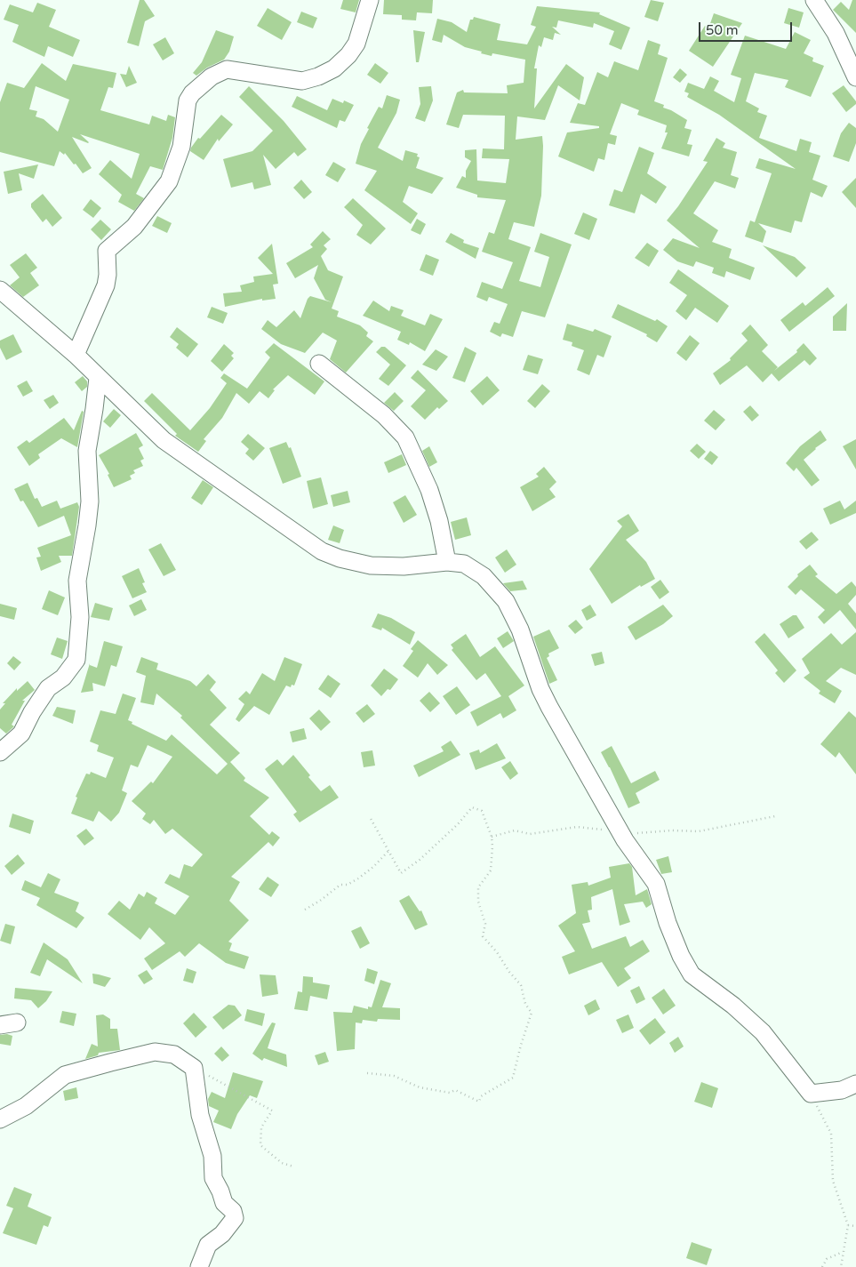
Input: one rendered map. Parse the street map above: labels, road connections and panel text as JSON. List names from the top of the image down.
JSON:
{
  "scale_bar": "50 m"
}
